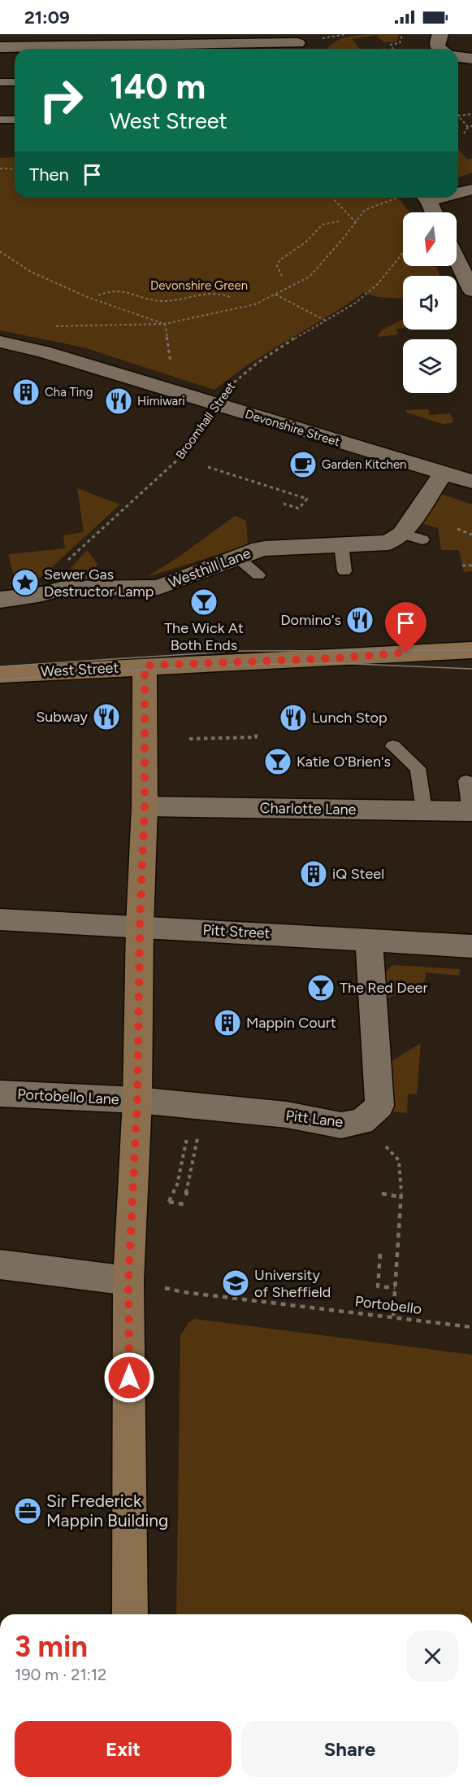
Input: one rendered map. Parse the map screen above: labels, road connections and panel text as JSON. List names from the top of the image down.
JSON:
{
  "streets": {
    "street": [
      "Devonshire Street",
      "Westhill Lane",
      "West Street",
      "Charlotte Lane",
      "Pitt Street",
      "Portobello Lane",
      "Pitt Lane"
    ],
    "path": ["Broomhall Street", "Portobello"]
  },
  "crossings": [
    ["Broomhall Street", "Devonshire Street"],
    ["Broomhall Street", "Westhill Lane"],
    ["Devonshire Street", "Westhill Lane"],
    ["Pitt Street", "Pitt Lane"],
    ["Portobello Lane", "Pitt Lane"]
  ],
  "parks": ["Devonshire Green"],
  "places": {
    "building": ["Cha Ting", "iQ Steel", "Mappin Court"],
    "restaurant": [
      "Himiwari",
      "Domino's",
      "Subway",
      "Lunch Stop"
    ],
    "cafe": ["Garden Kitchen"],
    "place": ["Sewer Gas Destructor Lamp"],
    "bar": ["The Wick At Both Ends", "Katie O'Brien's", "The Red Deer"],
    "school or university": ["University of Sheffield"],
    "office": ["Sir Frederick Mappin Building"]
  },
  "north": "bottom",
  "page": {
    "status": "21:09",
    "turn": ["140 m", "West Street"],
    "then": "Then",
    "heading": ["3 min", "190 m · 21:12"],
    "buttons": ["Exit", "Share"]
  }
}
